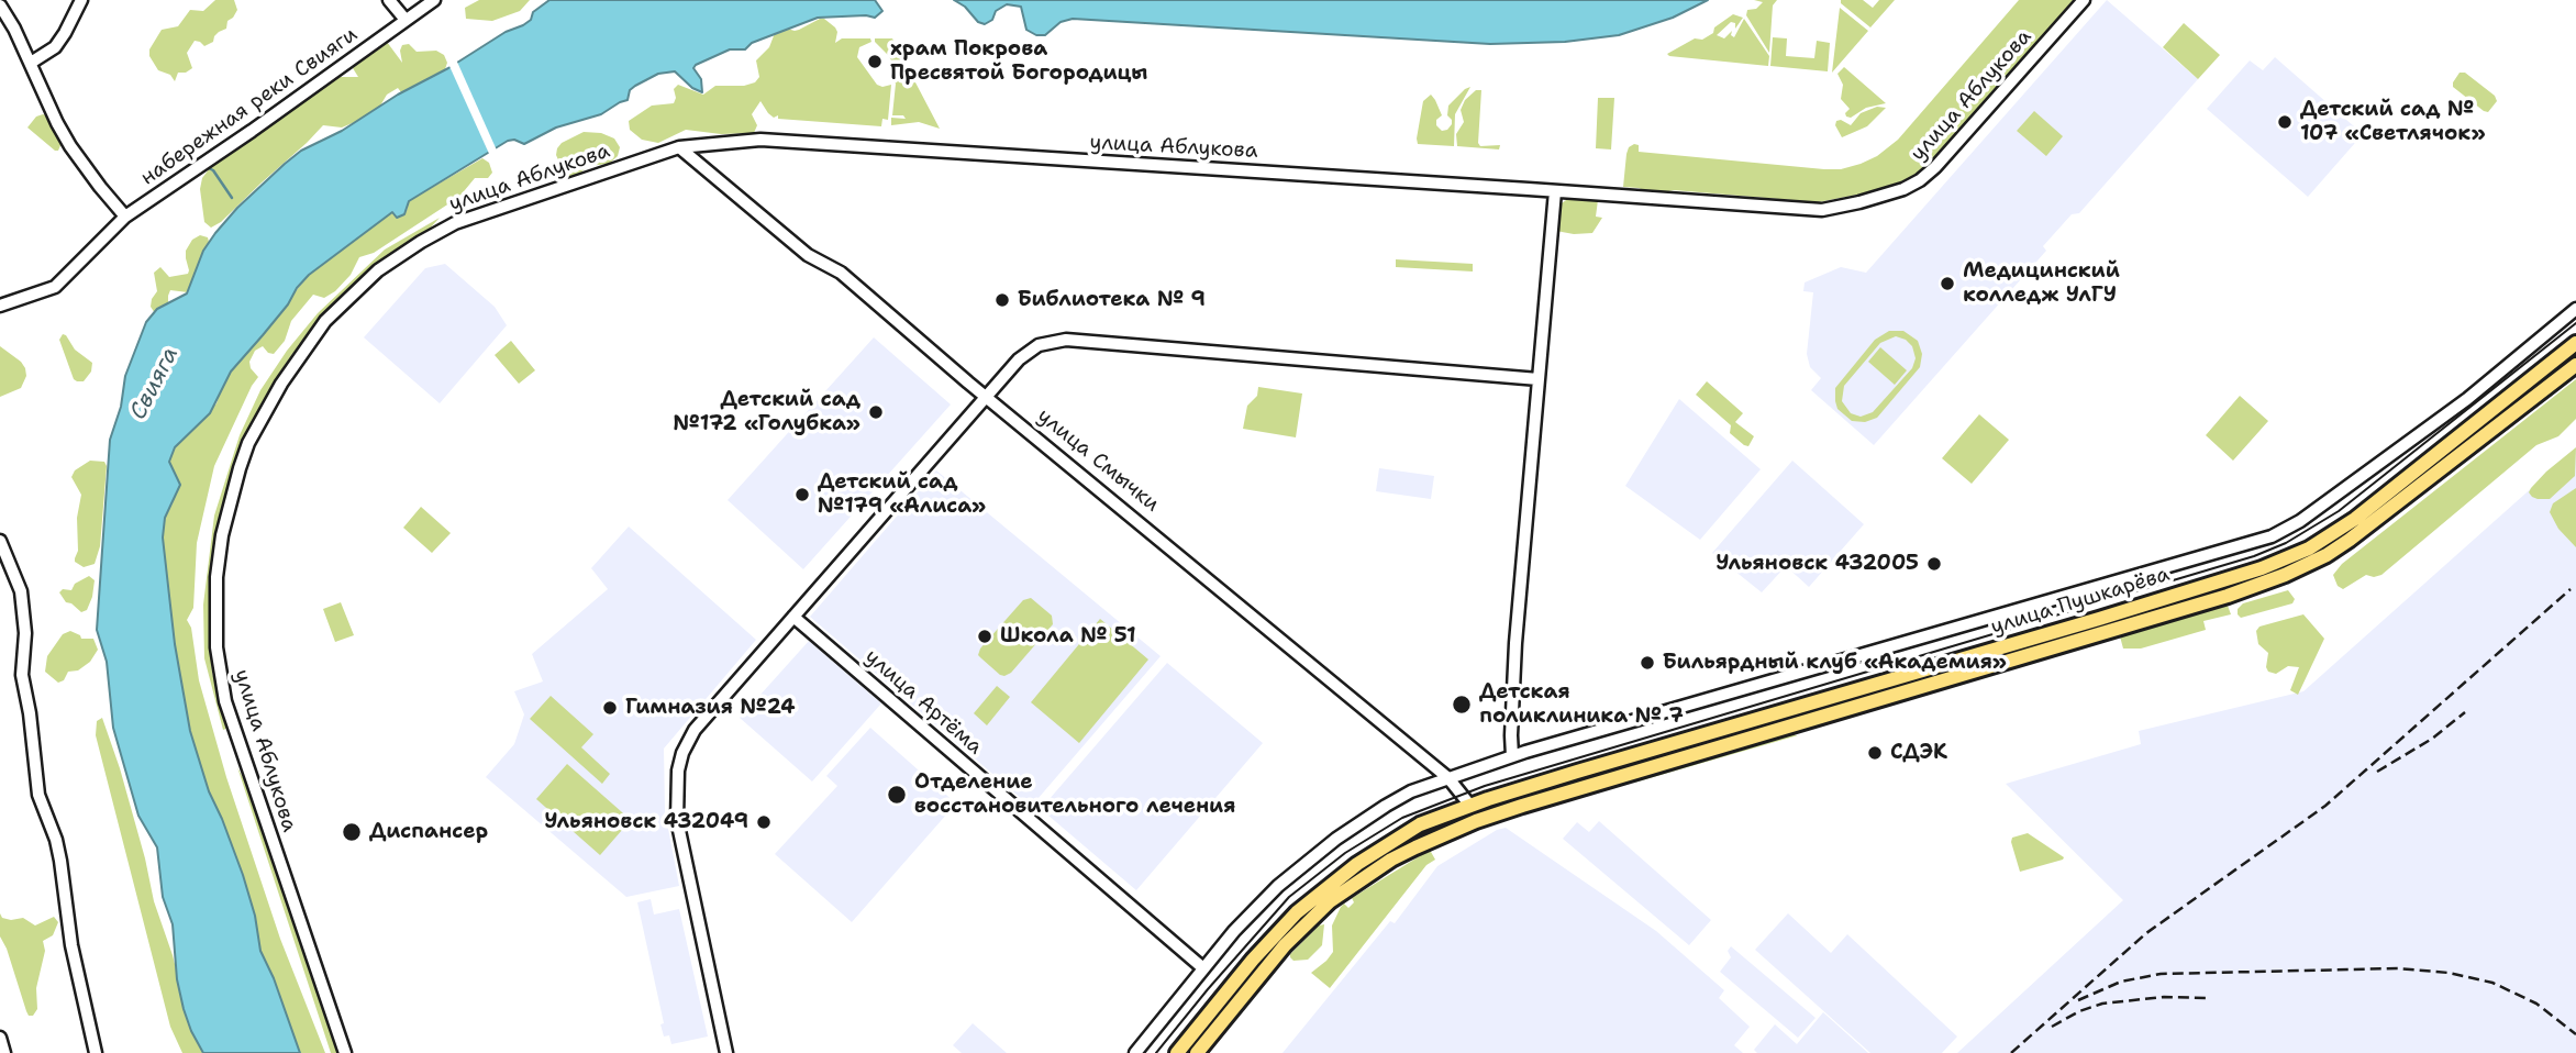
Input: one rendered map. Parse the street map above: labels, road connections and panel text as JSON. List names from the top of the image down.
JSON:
{
  "streets": {
    "main road": ["улица Смычки", "улица Пушкарёва"],
    "street": ["улица Аблукова", "набережная реки Свияги", "улица Артёма"]
  },
  "crossings": [
    ["улица Аблукова", "улица Смычки"],
    ["улица Смычки", "улица Пушкарёва"]
  ],
  "water": ["Свияга"],
  "places": [
    "храм Покрова Пресвятой Богородицы",
    "Детский сад № 107 «Светлячок»",
    "Медицинский колледж УлГУ",
    "Библиотека № 9",
    "Детский сад №172 «Голубка»",
    "Детский сад №179 «Алиса»",
    "Ульяновск 432005",
    "Школа № 51",
    "Бильярдный клуб «Академия»",
    "Детская поликлиника № 7",
    "Гимназия №24",
    "СДЭК",
    "Отделение восстановительного лечения",
    "Ульяновск 432049",
    "Диспансер"
  ]
}
